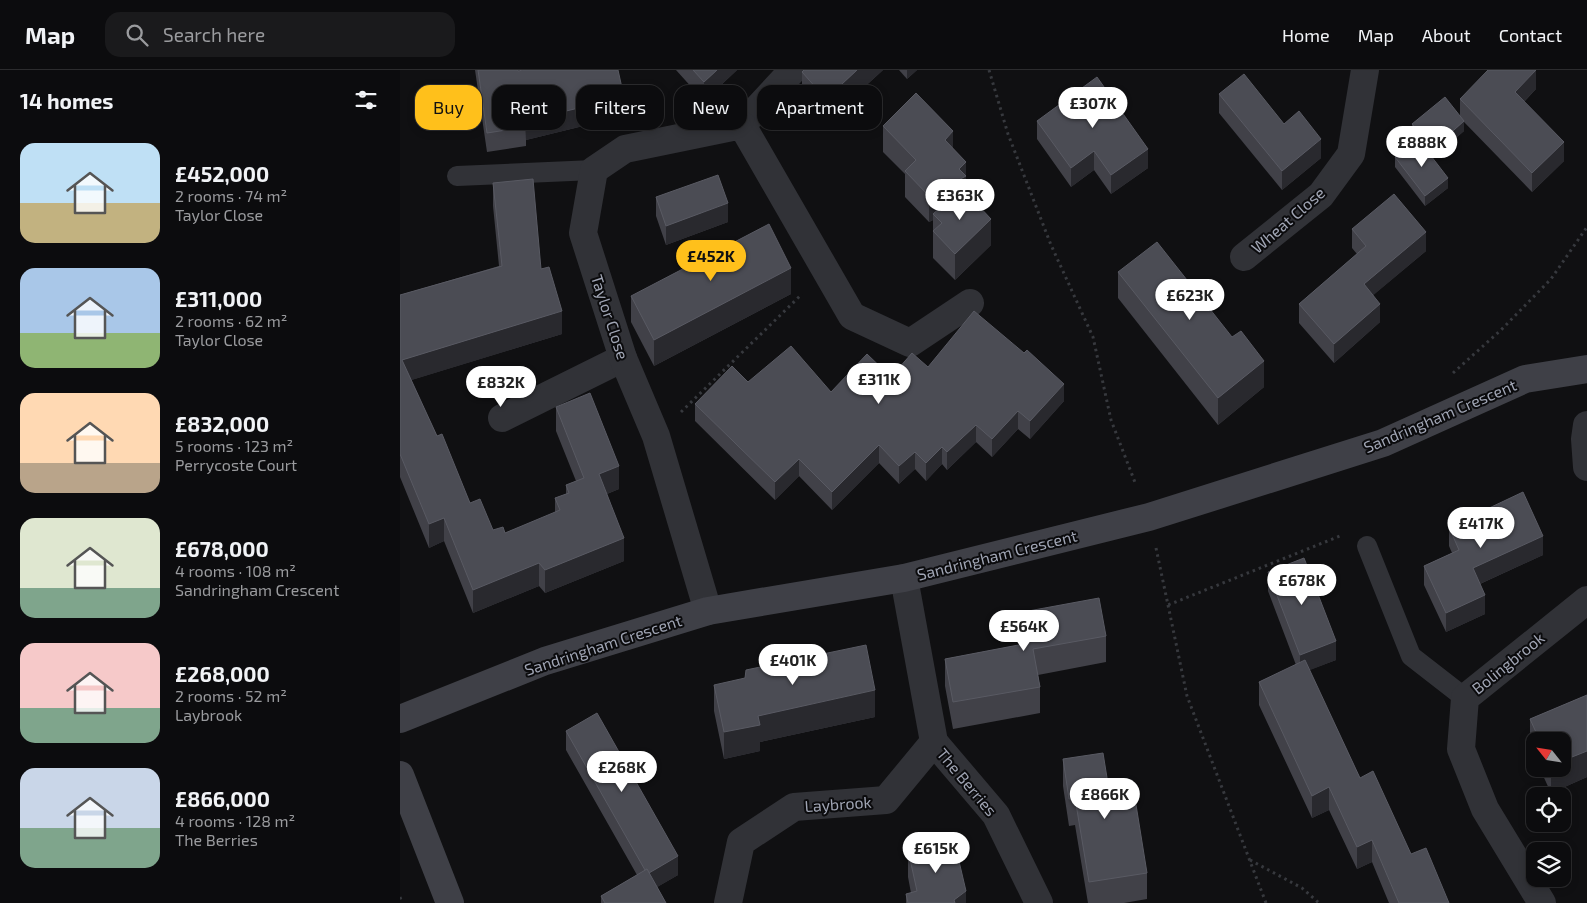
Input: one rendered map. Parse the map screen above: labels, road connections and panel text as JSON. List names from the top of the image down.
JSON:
{
  "streets": {
    "street": [
      "Wheat Close",
      "Taylor Close",
      "Sandringham Crescent",
      "Bolingbrook",
      "The Berries",
      "Laybrook"
    ]
  },
  "crossings": [
    ["Taylor Close", "Sandringham Crescent"],
    ["The Berries", "Laybrook"]
  ],
  "north": "top left",
  "page": {
    "header": "Map",
    "search": "Search here",
    "nav": [
      "Home",
      "Map",
      "About",
      "Contact"
    ],
    "heading": "14 homes",
    "chip": [
      "Buy",
      "Rent",
      "Filters",
      "New",
      "Apartment"
    ],
    "price": [
      "£307K",
      "£888K",
      "£363K",
      "£452K",
      "£623K",
      "£311K",
      "£832K",
      "£417K",
      "£678K",
      "£564K",
      "£401K",
      "£268K",
      "£866K",
      "£615K"
    ],
    "list": [
      {
        "name": "£452,000",
        "note": "2 rooms · 74 m² · Taylor Close"
      },
      {
        "name": "£311,000",
        "note": "2 rooms · 62 m² · Taylor Close"
      },
      {
        "name": "£832,000",
        "note": "5 rooms · 123 m² · Perrycoste Court"
      },
      {
        "name": "£678,000",
        "note": "4 rooms · 108 m² · Sandringham Crescent"
      },
      {
        "name": "£268,000",
        "note": "2 rooms · 52 m² · Laybrook"
      },
      {
        "name": "£866,000",
        "note": "4 rooms · 128 m² · The Berries"
      }
    ]
  }
}
